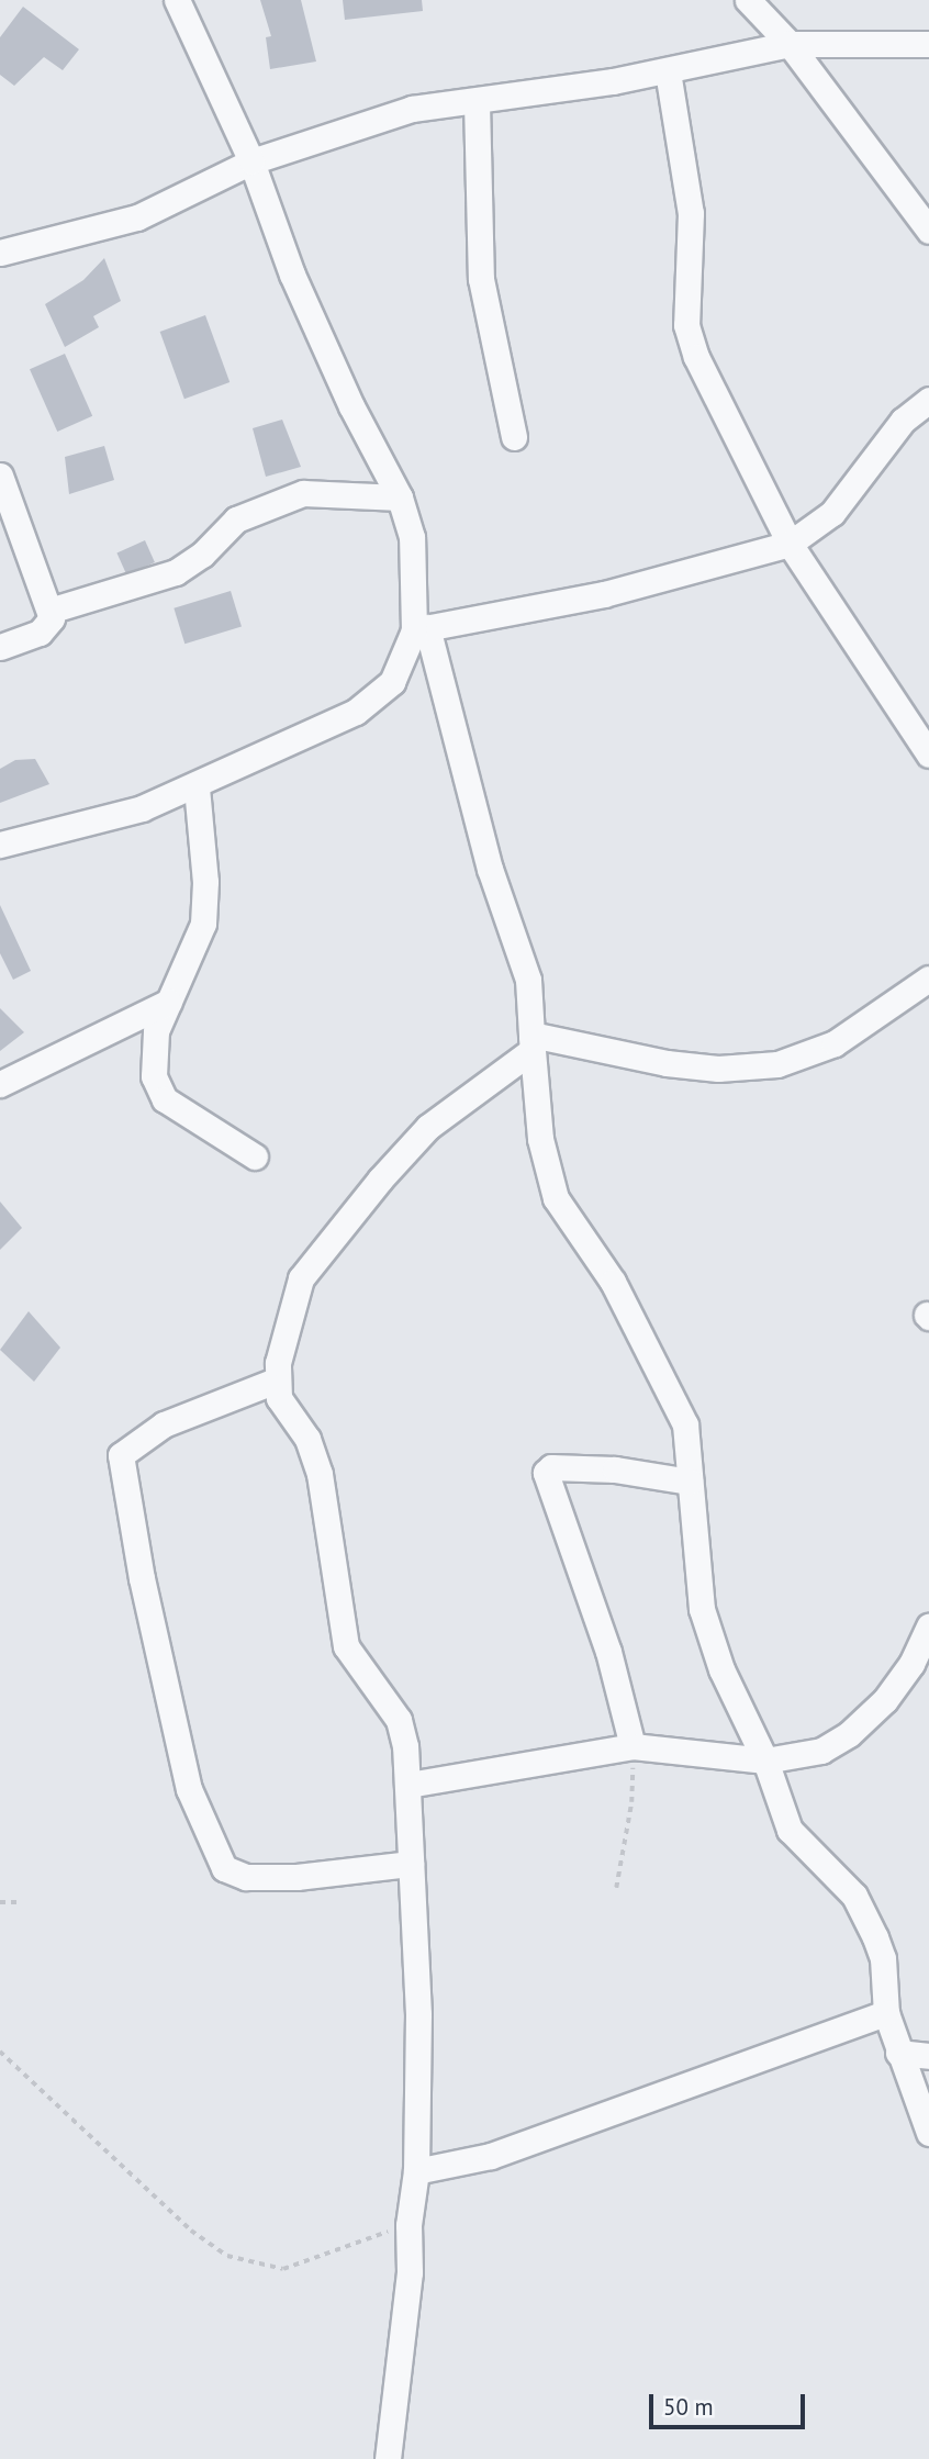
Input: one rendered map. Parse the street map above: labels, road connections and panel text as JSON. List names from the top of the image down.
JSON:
{
  "scale_bar": "50 m"
}
